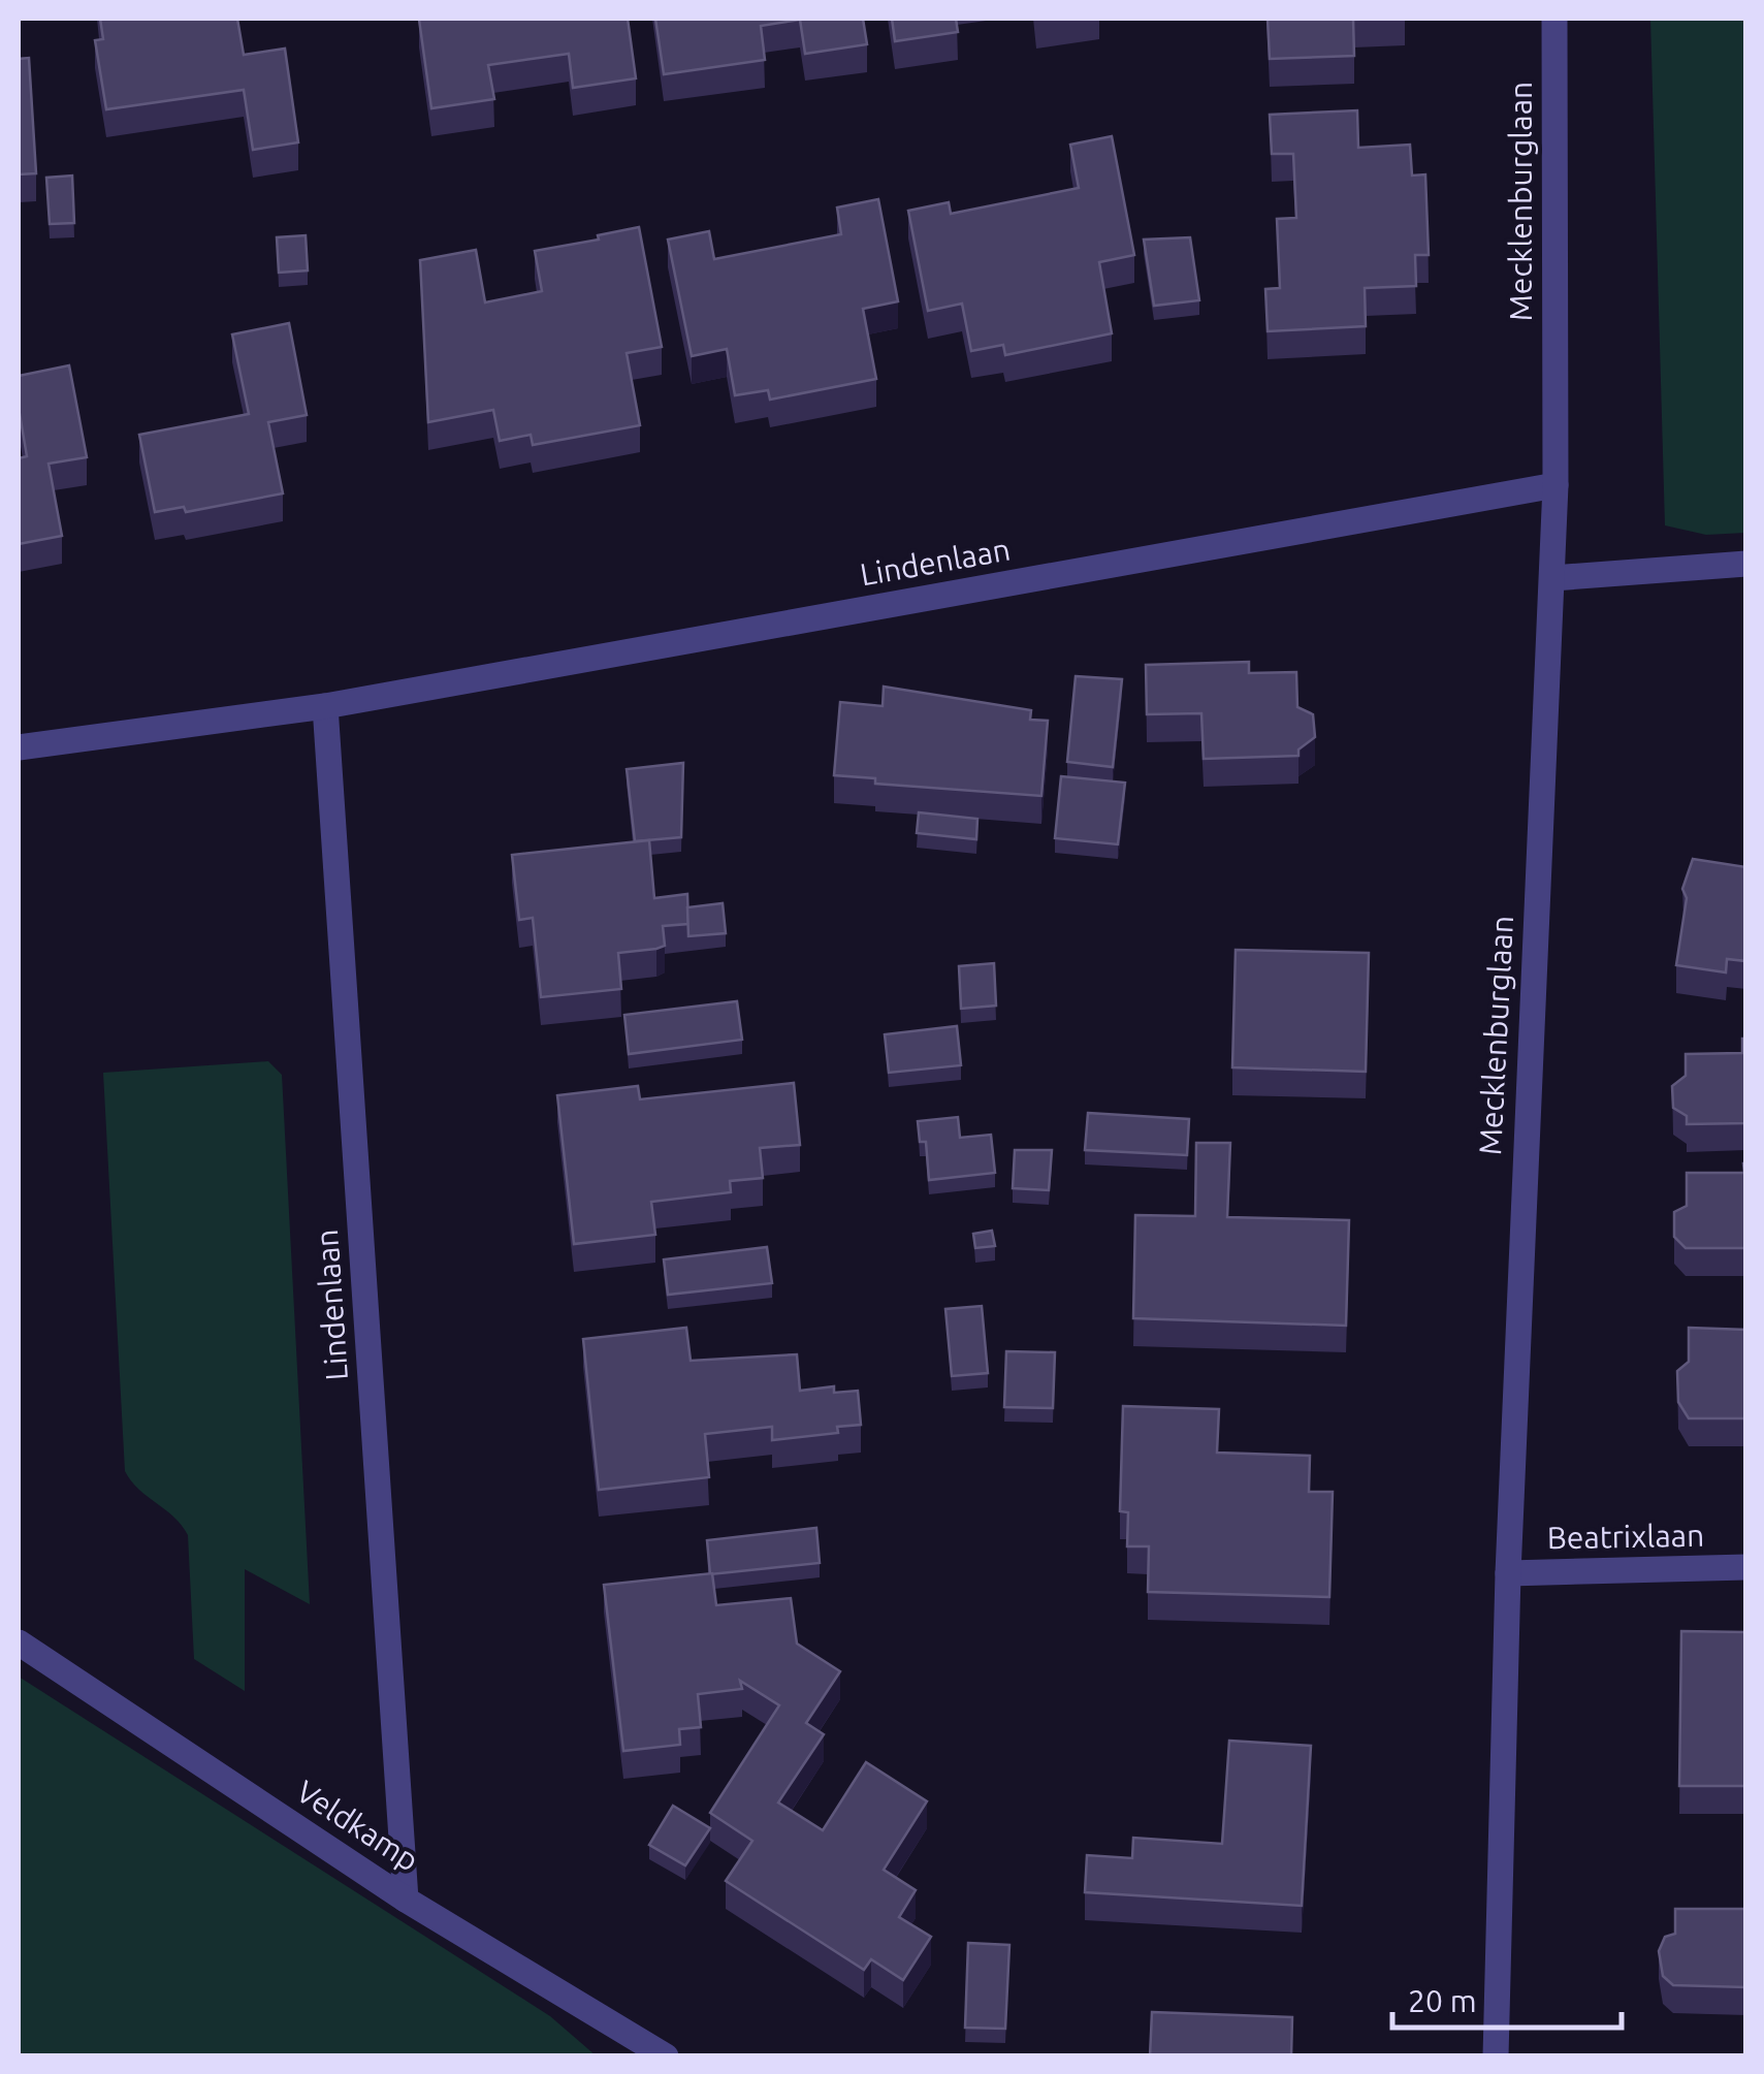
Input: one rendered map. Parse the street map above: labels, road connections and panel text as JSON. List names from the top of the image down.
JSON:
{
  "streets": {
    "street": [
      "Mecklenburglaan",
      "Lindenlaan",
      "Beatrixlaan",
      "Veldkamp"
    ]
  },
  "crossings": [
    ["Mecklenburglaan", "Lindenlaan"],
    ["Mecklenburglaan", "Beatrixlaan"],
    ["Lindenlaan", "Veldkamp"]
  ],
  "scale_bar": "20 m"
}
